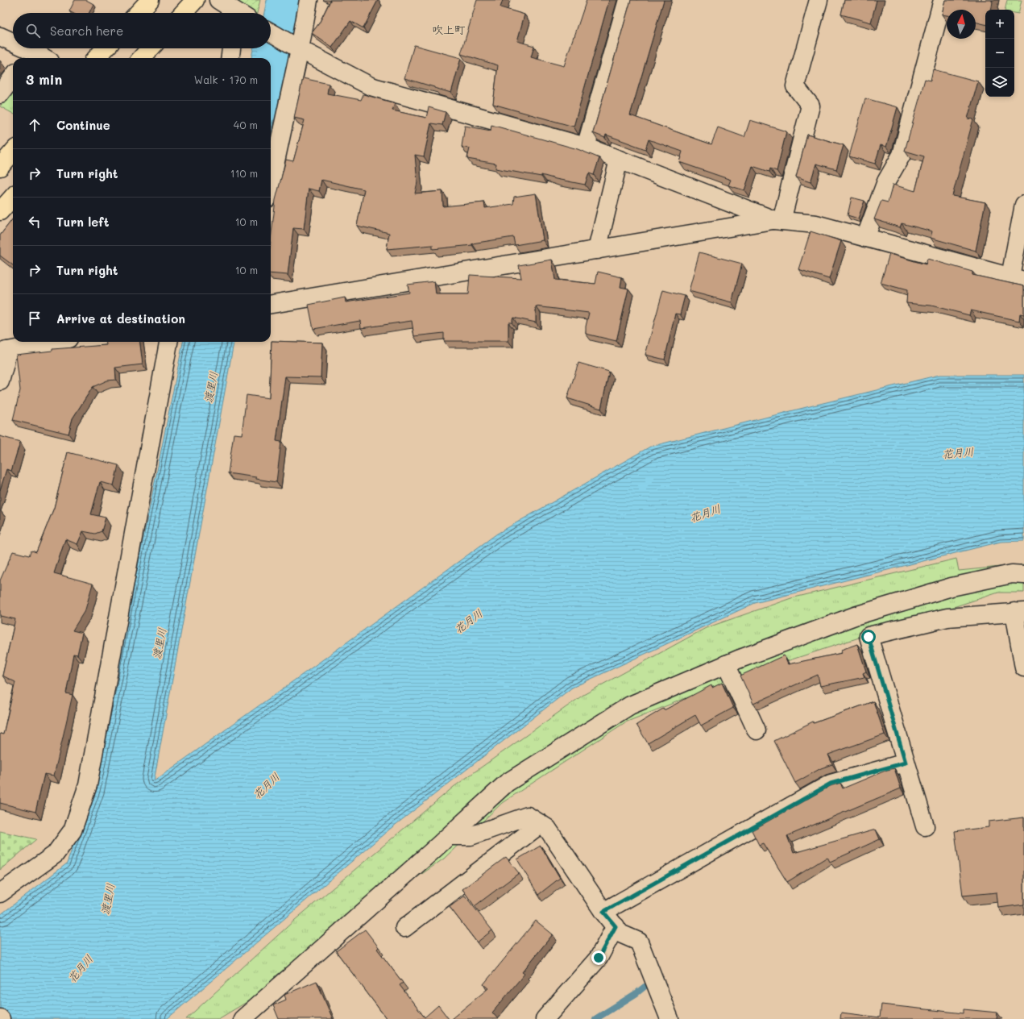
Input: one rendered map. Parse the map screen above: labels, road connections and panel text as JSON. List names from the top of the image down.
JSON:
{
  "districts": ["吹上町"],
  "water": ["渡里川", "花月川"],
  "north": "top",
  "page": {
    "map_buttons": ["+", "−"],
    "search": "Search here",
    "heading": ["3 min", "Walk · 170 m"],
    "list": [
      ["Continue", "40 m"],
      ["Turn right", "110 m"],
      ["Turn left", "10 m"],
      ["Turn right", "10 m"],
      "Arrive at destination"
    ]
  }
}
